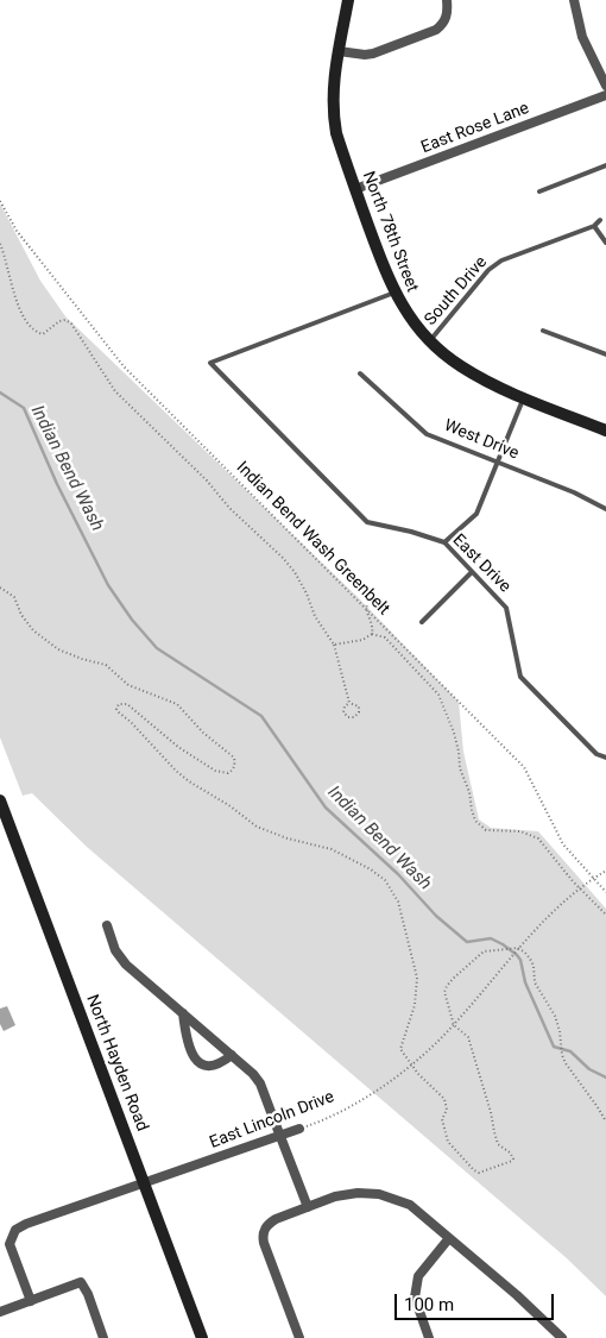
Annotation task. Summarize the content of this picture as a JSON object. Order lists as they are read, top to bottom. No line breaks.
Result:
{"streets":{"main road":["North 78th Street","North Hayden Road"],"street":["East Rose Lane","East Lincoln Drive"],"lane":["South Drive","West Drive","East Drive"],"path":["Indian Bend Wash Greenbelt"]},"crossings":[["East Rose Lane","North 78th Street"],["North 78th Street","South Drive"],["North 78th Street","East Drive"],["Indian Bend Wash Greenbelt","East Lincoln Drive"],["North Hayden Road","East Lincoln Drive"]],"water":["Indian Bend Wash"],"scale_bar":"100 m"}
